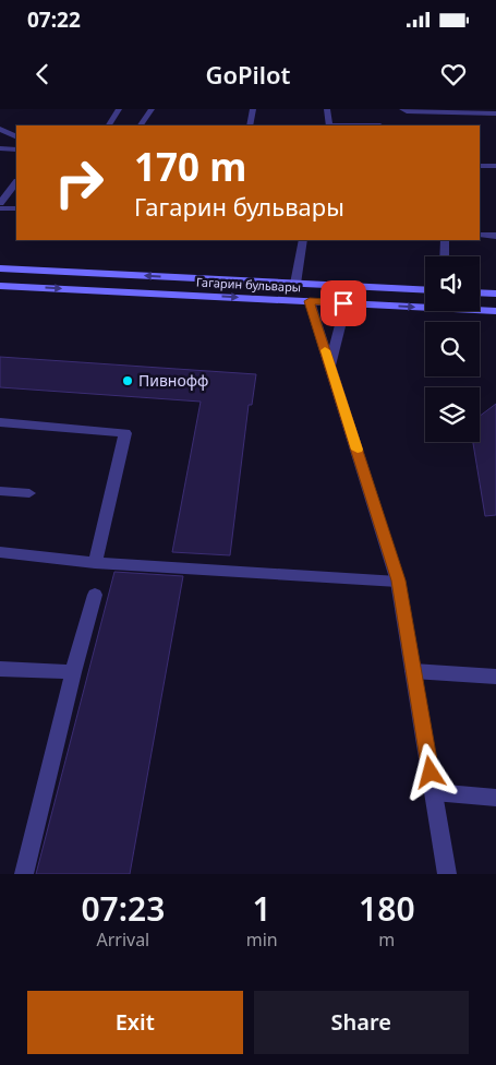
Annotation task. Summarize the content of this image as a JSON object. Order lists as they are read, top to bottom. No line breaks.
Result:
{"streets":{"main road":["Гагарин бульвары"]},"places":["Пивнофф"],"page":{"status":"07:22","header":"GoPilot","turn":["170 m","Гагарин бульвары"],"eta":["07:23","Arrival","1","min","180","m"],"buttons":["Exit","Share"]}}
